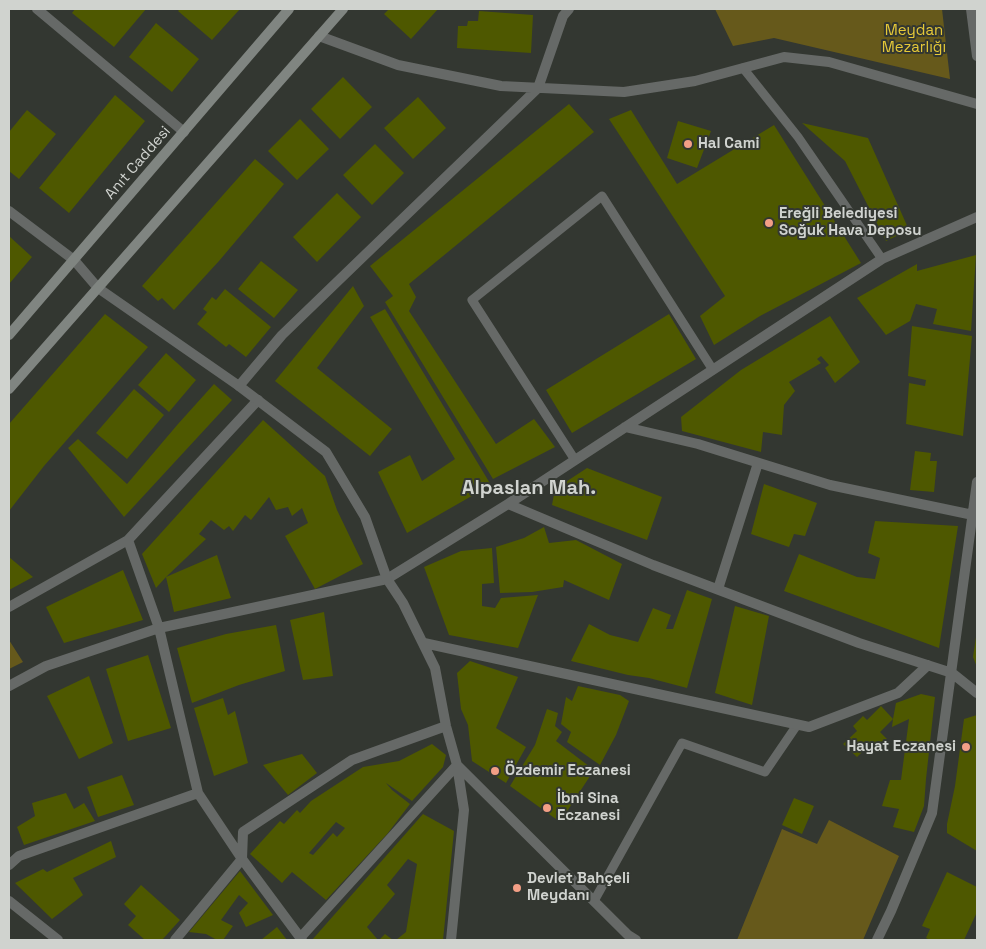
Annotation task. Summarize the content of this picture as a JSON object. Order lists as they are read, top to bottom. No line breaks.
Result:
{"streets":{"main road":["Anıt Caddesi"]},"districts":["Alpaslan Mah."],"parks":["Meydan Mezarlığı"],"places":["Hal Cami","Ereğli Belediyesi Soğuk Hava Deposu","Hayat Eczanesi","Özdemir Eczanesi","İbni Sina Eczanesi","Devlet Bahçeli Meydanı"]}
